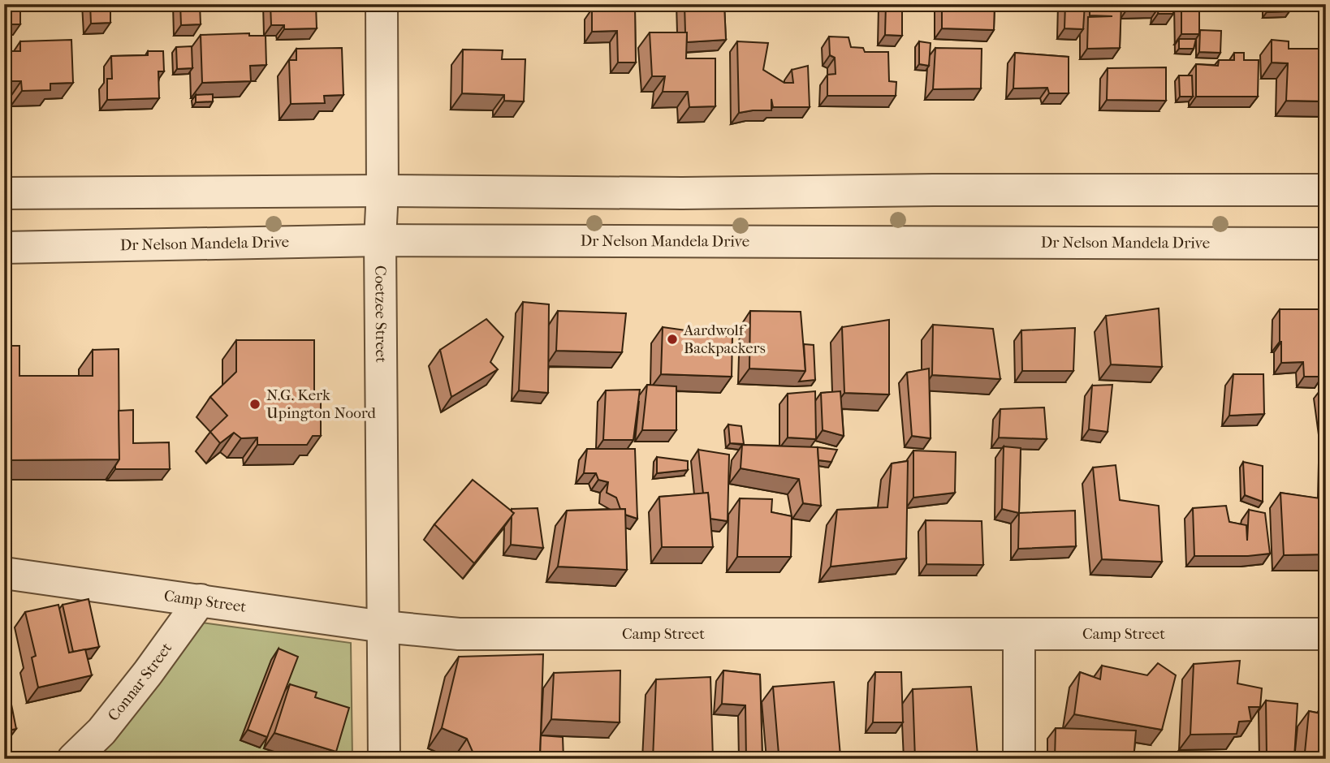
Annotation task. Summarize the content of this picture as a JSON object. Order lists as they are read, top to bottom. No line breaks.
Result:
{"streets":{"street":["Dr Nelson Mandela Drive","Coetzee Street","Camp Street","Connar Street"]},"crossings":[["Dr Nelson Mandela Drive","Coetzee Street"],["Coetzee Street","Camp Street"],["Camp Street","Connar Street"]],"places":["Aardwolf Backpackers","N.G. Kerk Upington Noord"]}
